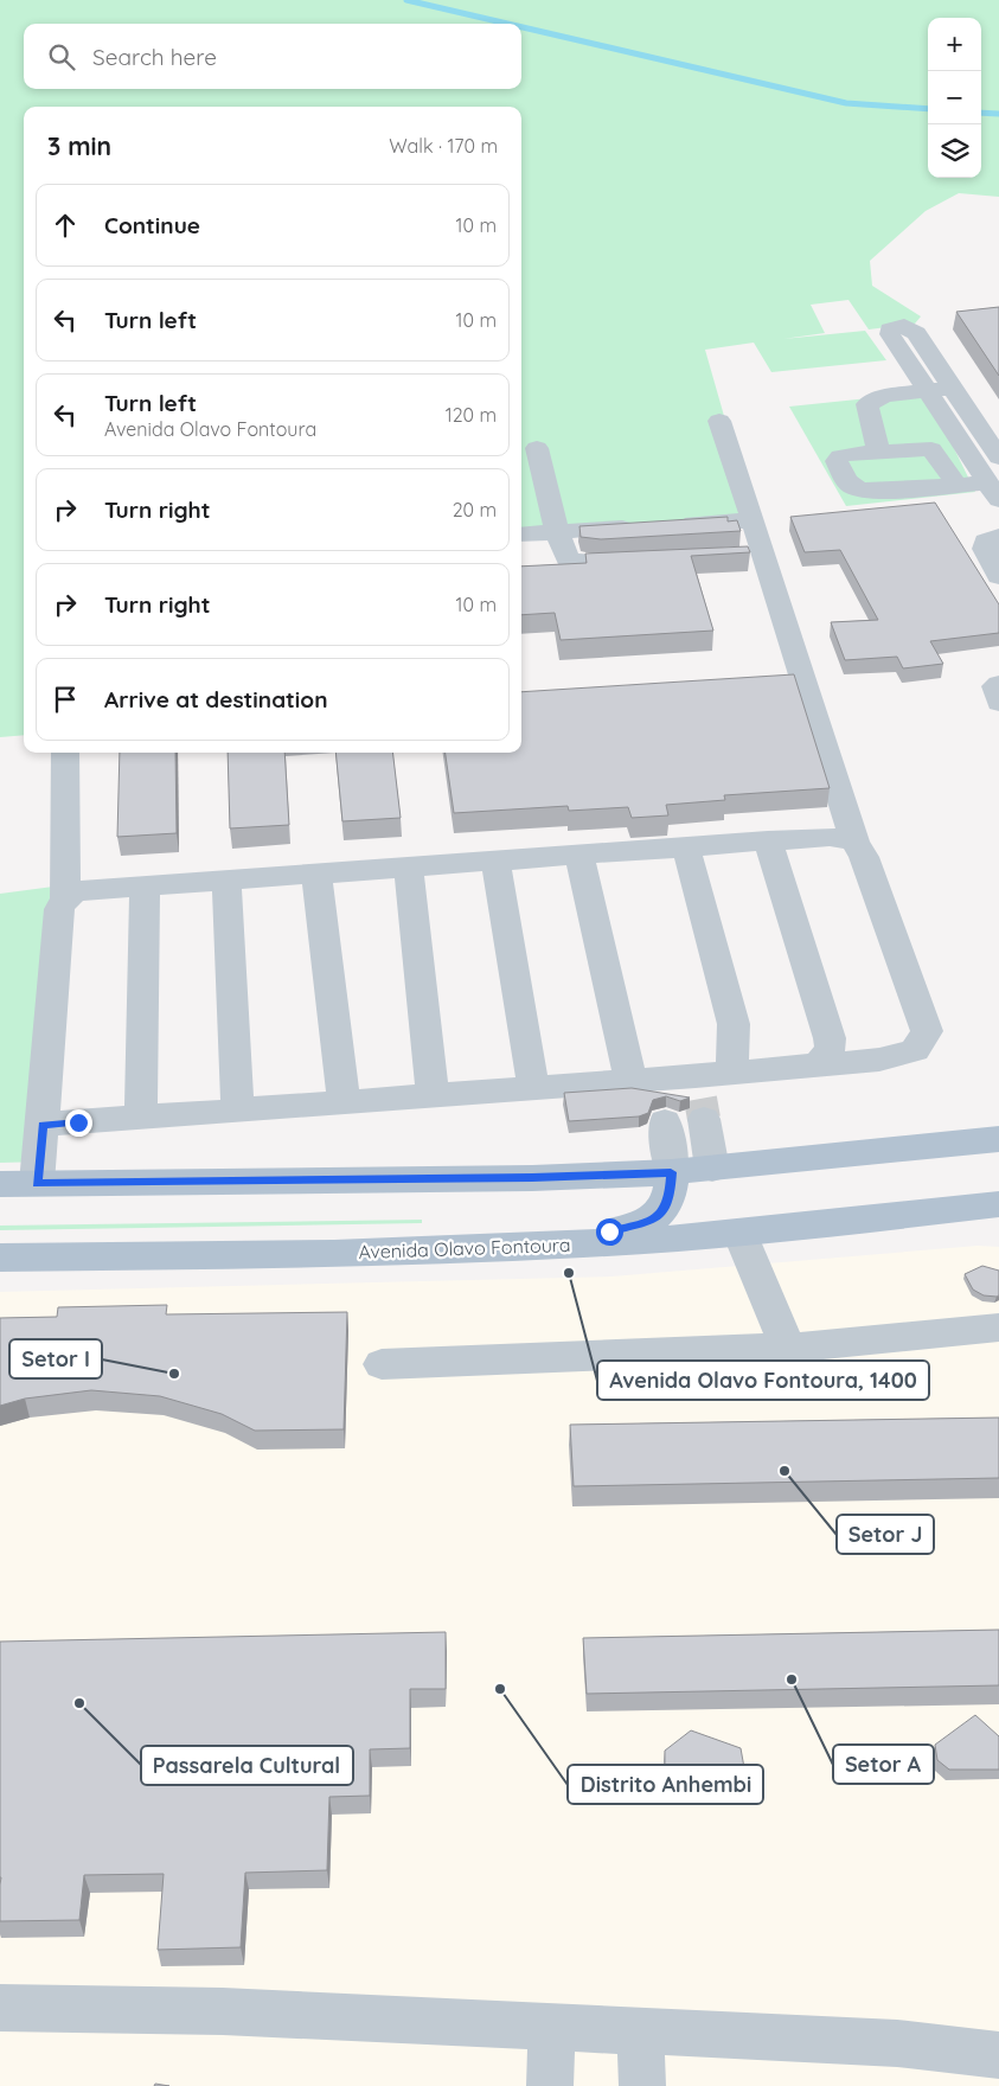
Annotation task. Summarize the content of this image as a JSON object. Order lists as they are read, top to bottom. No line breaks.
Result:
{"streets":{"main road":["Avenida Olavo Fontoura"]},"places":["Avenida Olavo Fontoura, 1400","Setor I","Setor J","Setor A","Distrito Anhembi","Passarela Cultural"],"page":{"map_buttons":["+","−"],"search":"Search here","heading":["3 min","Walk · 170 m"],"list":[["Continue","10 m"],["Turn left","10 m"],["Turn left","Avenida Olavo Fontoura","120 m"],["Turn right","20 m"],["Turn right","10 m"],"Arrive at destination"]}}
